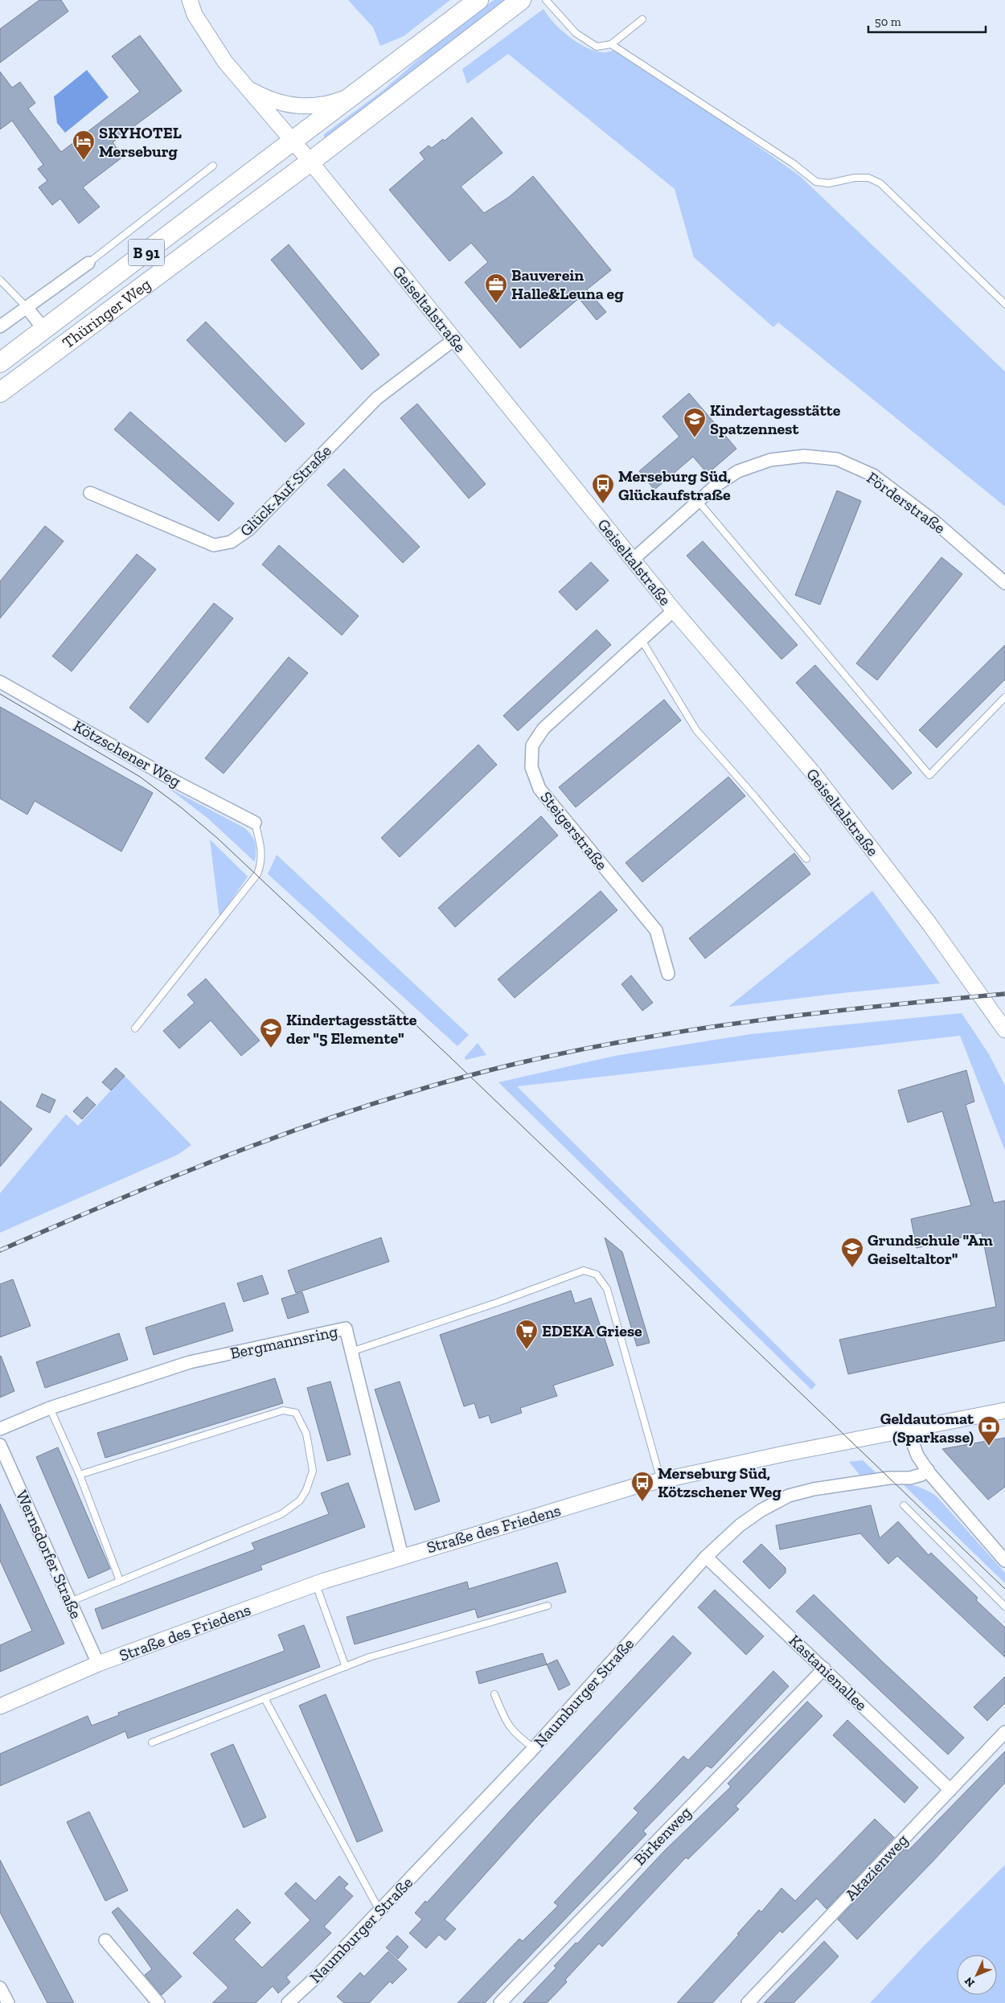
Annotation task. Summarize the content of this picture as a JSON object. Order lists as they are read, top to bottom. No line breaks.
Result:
{"streets":{"main road":["B 91","Thüringer Weg"],"street":["Geiseltalstraße","Glück-Auf-Straße","Förderstraße","Kötzschener Weg","Steigerstraße","Bergmannsring","Straße des Friedens","Wernsdorfer Straße","Kastanienallee","Naumburger Straße","Birkenweg","Akazienweg"]},"crossings":[["B 91","Geiseltalstraße"],["B 91","Thüringer Weg"],["Geiseltalstraße","Thüringer Weg"],["Geiseltalstraße","Glück-Auf-Straße"],["Geiseltalstraße","Förderstraße"],["Geiseltalstraße","Steigerstraße"],["Bergmannsring","Straße des Friedens"],["Straße des Friedens","Wernsdorfer Straße"],["Kastanienallee","Naumburger Straße"],["Kastanienallee","Birkenweg"],["Kastanienallee","Akazienweg"]],"places":{"hotel":["SKYHOTEL Merseburg"],"office":["Bauverein Halle&Leuna eg"],"school or university":["Kindertagesstätte Spatzennest","Kindertagesstätte der \"5 Elemente\"","Grundschule \"Am Geiseltaltor\""],"bus stop":["Merseburg Süd, Glückaufstraße","Merseburg Süd, Kötzschener Weg"],"supermarket":["EDEKA Griese"],"bank":["Geldautomat (Sparkasse)"]},"scale_bar":"50 m","north":"bottom left"}
